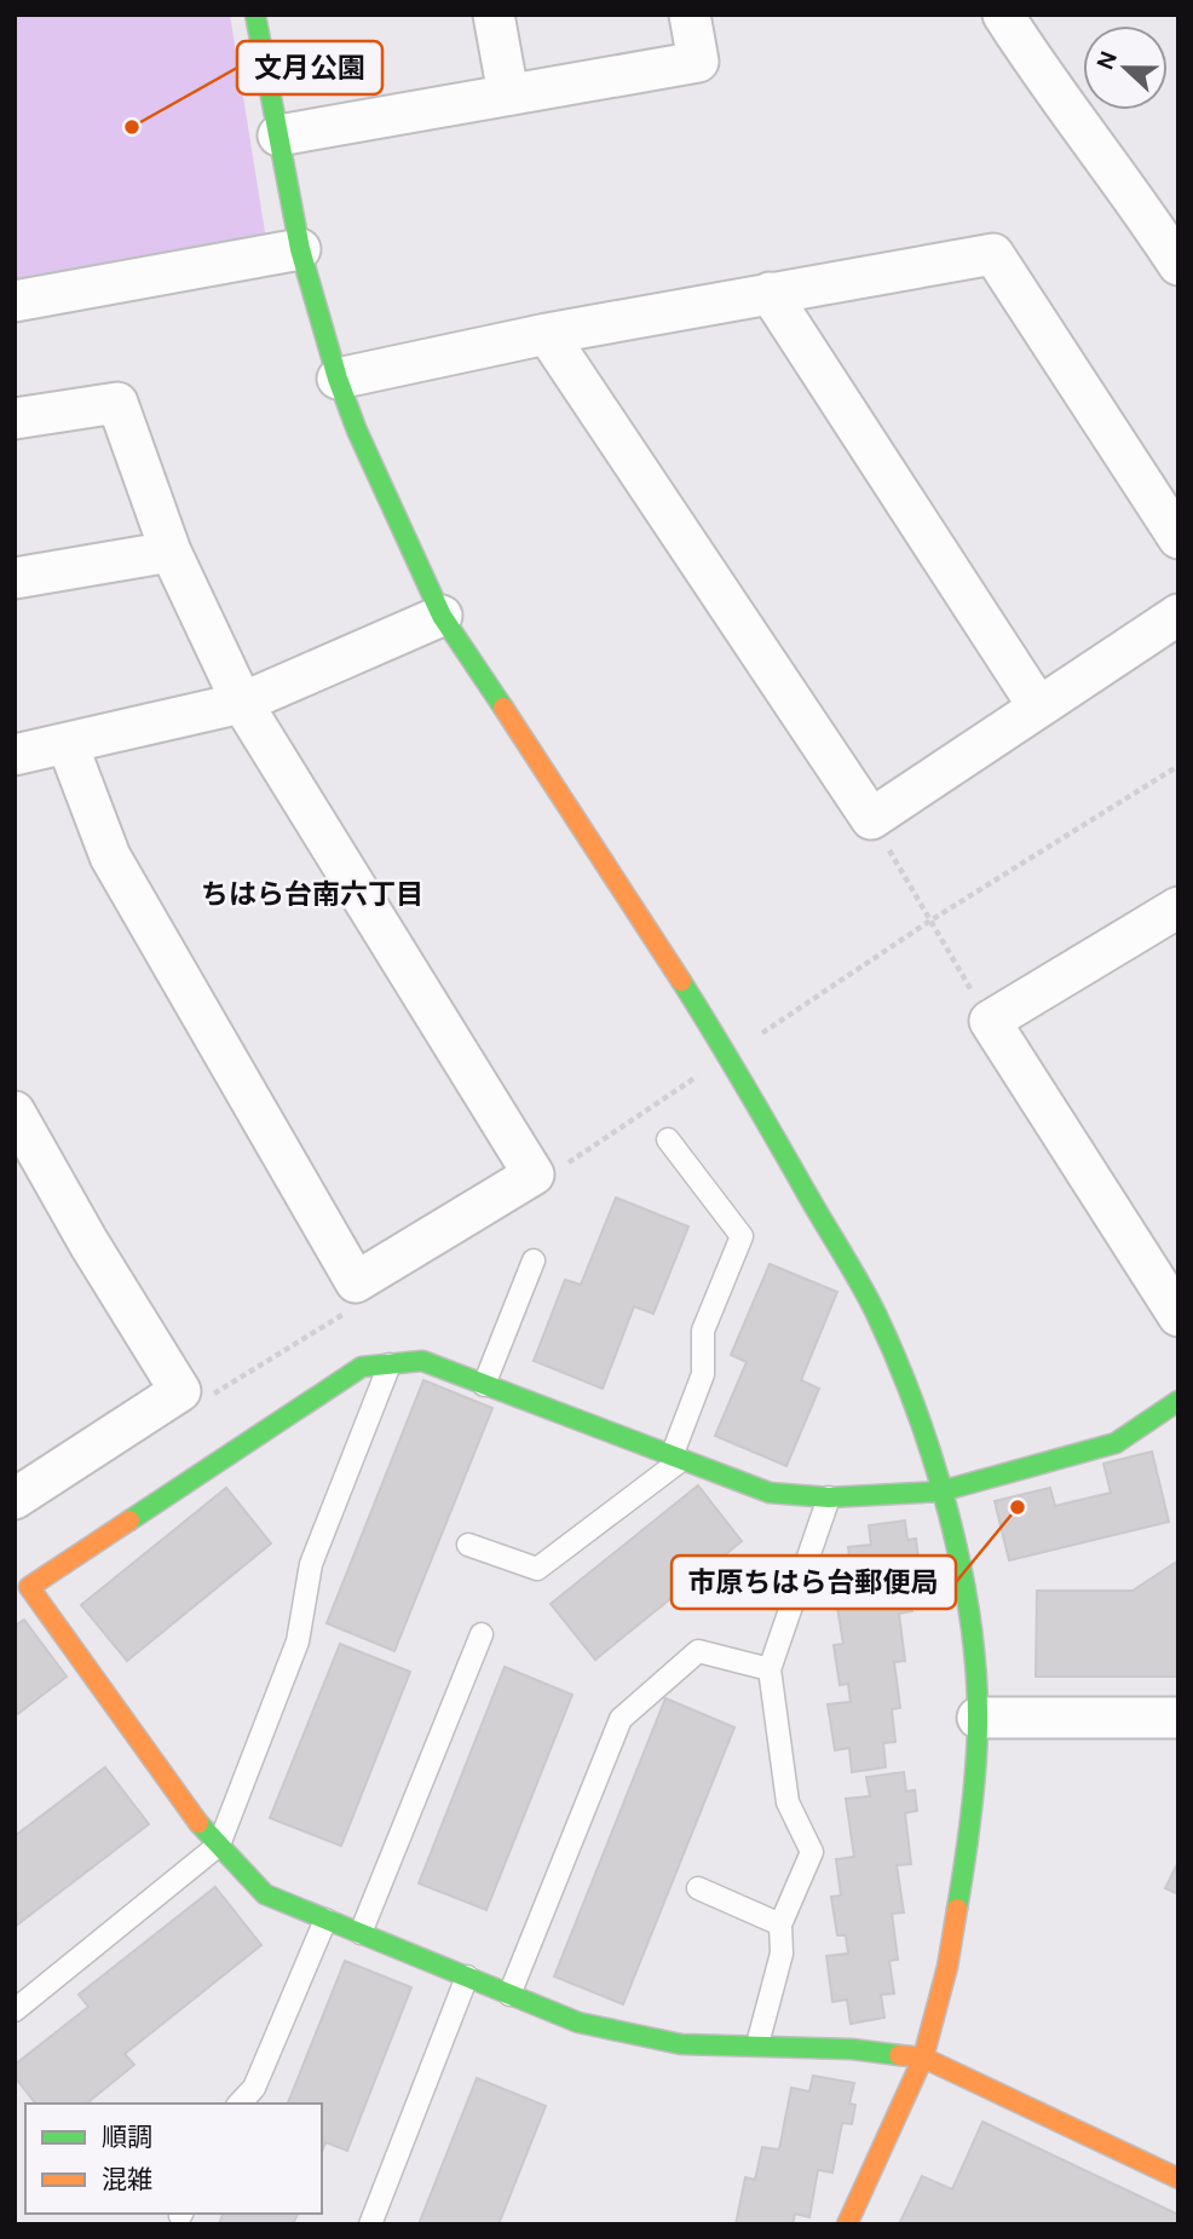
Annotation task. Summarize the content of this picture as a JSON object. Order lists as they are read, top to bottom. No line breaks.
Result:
{"districts":["ちはら台南六丁目"],"places":["文月公園","市原ちはら台郵便局"],"legend":["順調","混雑"],"north":"left"}
